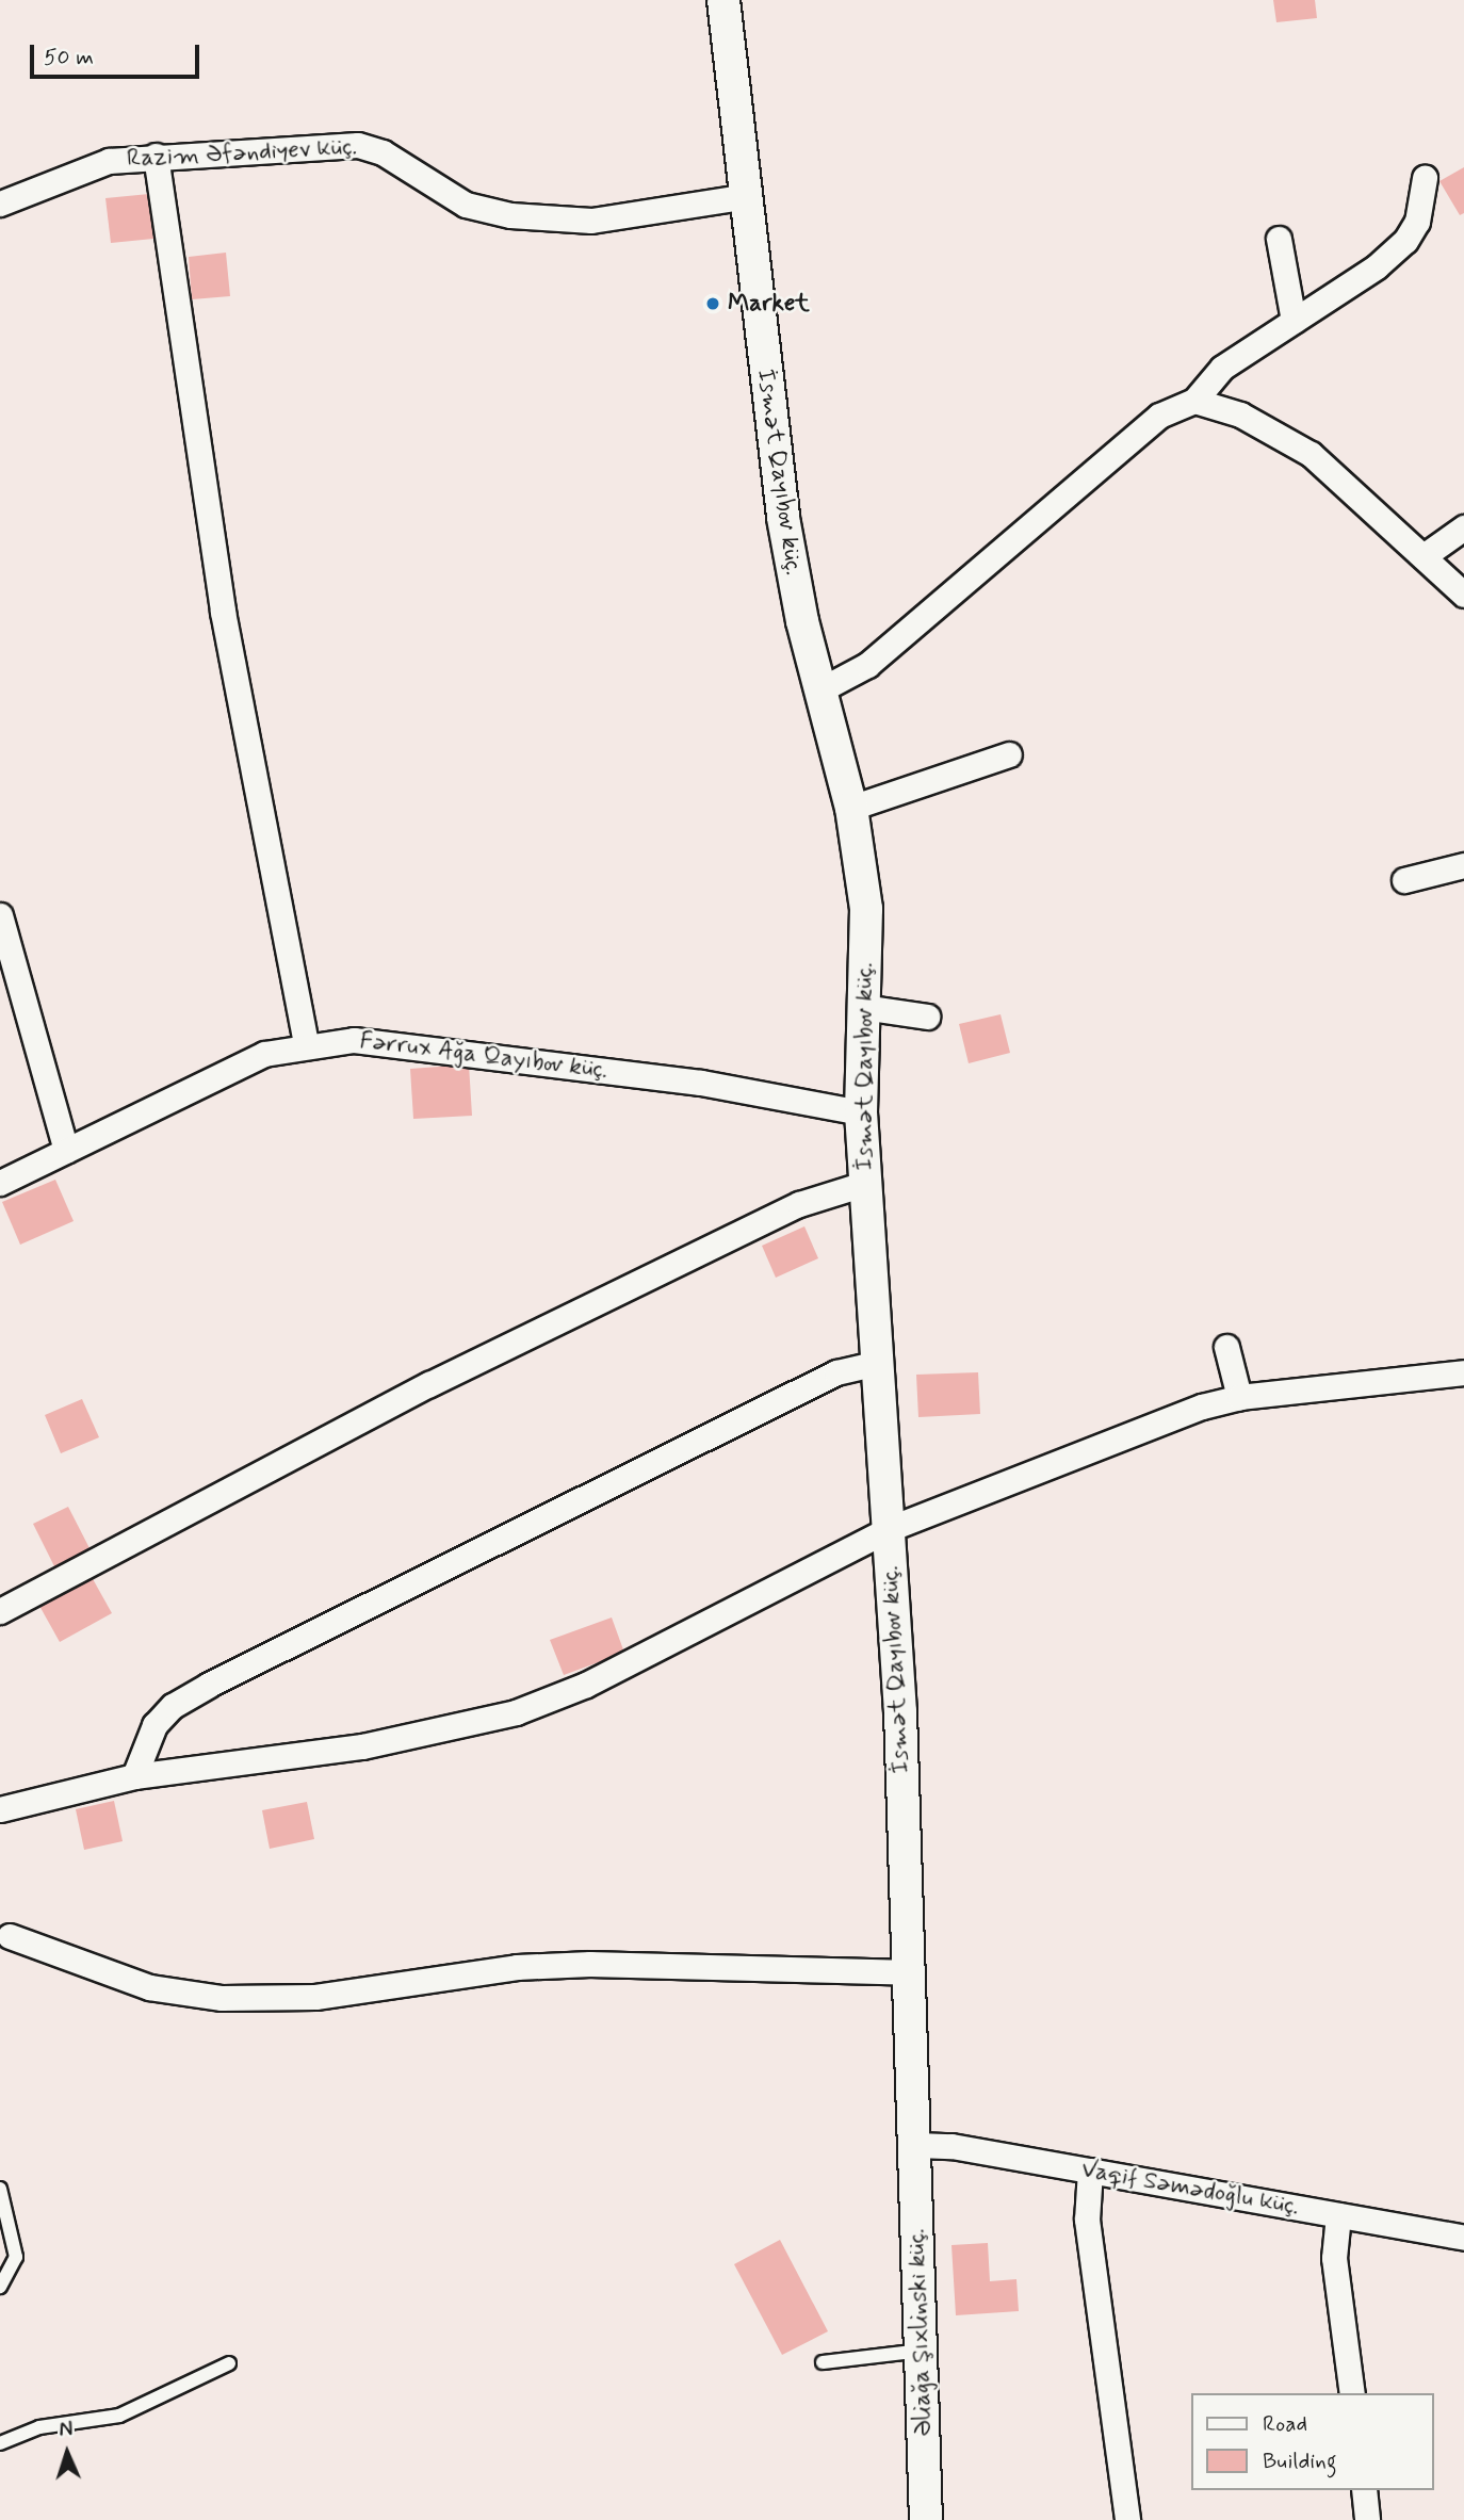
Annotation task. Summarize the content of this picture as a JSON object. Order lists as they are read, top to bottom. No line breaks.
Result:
{"streets":{"street":["Razim Əfəndiyev küç.","İsmət Qayıbov küç.","Fərrux Ağa Qayıbov küç.","Vaqif Səmədoğlu küç.","Əliağa Şıxlinski küç."]},"crossings":[["Razim Əfəndiyev küç.","İsmət Qayıbov küç."],["İsmət Qayıbov küç.","Fərrux Ağa Qayıbov küç."],["İsmət Qayıbov küç.","Vaqif Səmədoğlu küç."],["İsmət Qayıbov küç.","Əliağa Şıxlinski küç."],["Vaqif Səmədoğlu küç.","Əliağa Şıxlinski küç."]],"places":["Market"],"legend":["Road","Building"],"scale_bar":"50 m","north":"top"}
